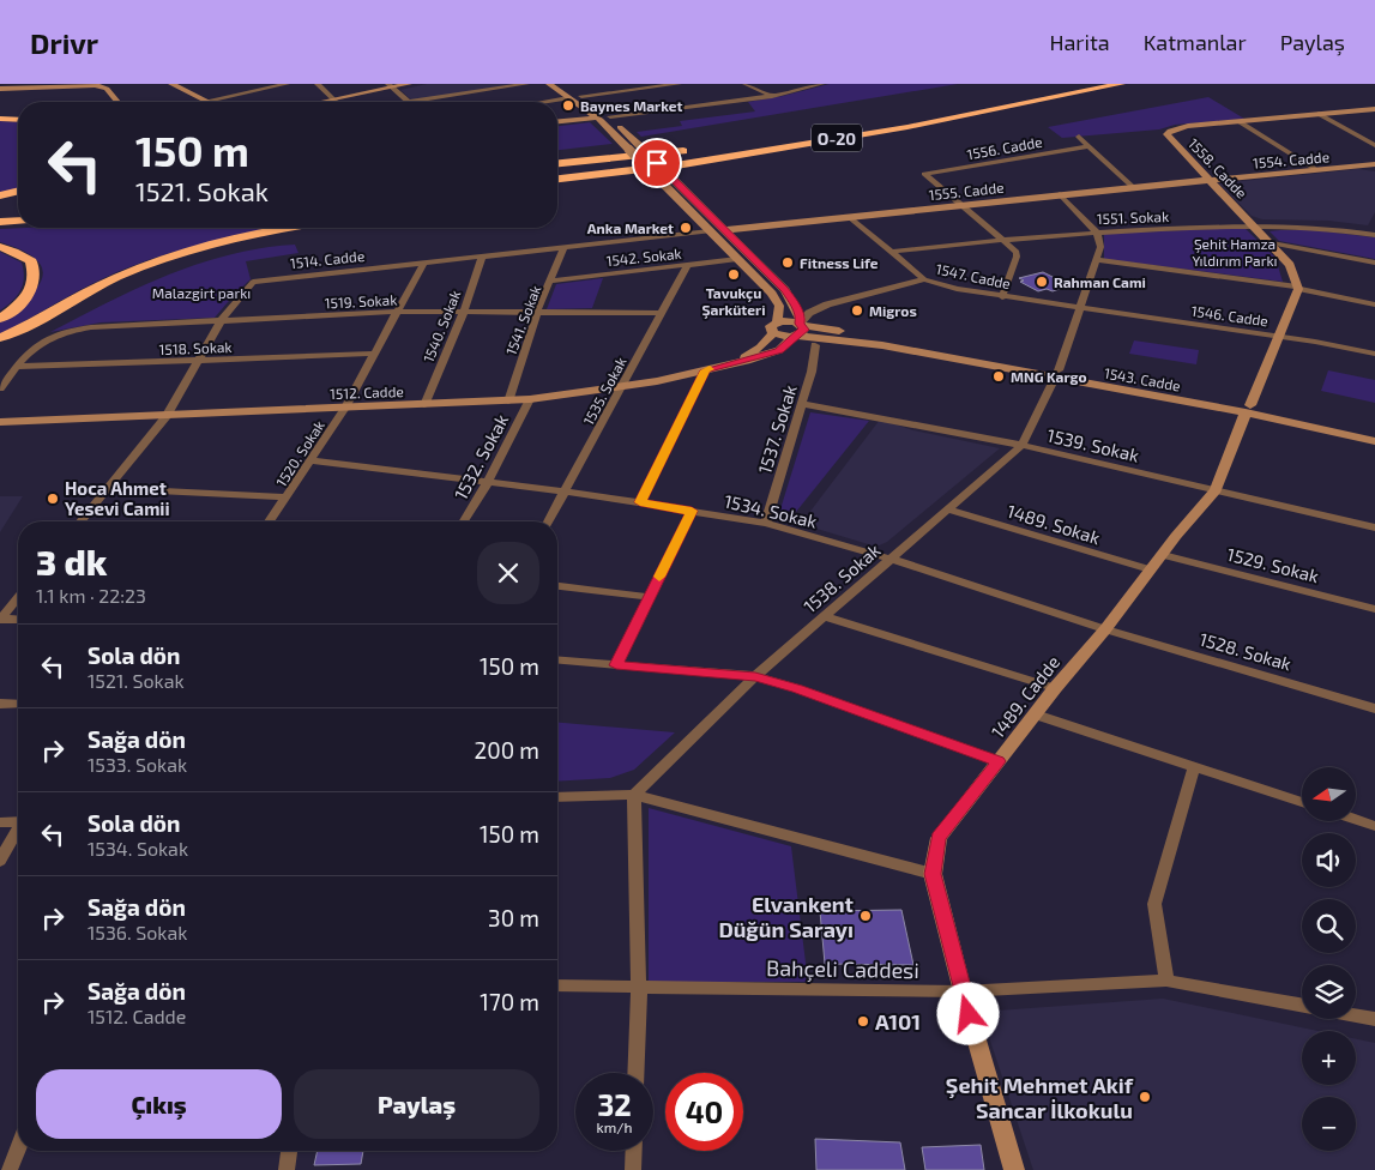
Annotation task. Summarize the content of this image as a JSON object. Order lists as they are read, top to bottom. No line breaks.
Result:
{"streets":{"highway":["O-20"],"street":["1556. Cadde","1554. Cadde","1558. Cadde","1555. Cadde","1551. Sokak","1542. Sokak","1514. Cadde","1547. Cadde","1519. Sokak","1546. Cadde","1541. Sokak","1540. Sokak","1518. Sokak","1543. Cadde","1535. Sokak","1512. Cadde","1537. Sokak","1539. Sokak","1520. Sokak","1532. Sokak","1534. Sokak","1489. Sokak","1529. Sokak","1538. Sokak","1528. Sokak","1489. Cadde","Bahçeli Caddesi"]},"crossings":[["1556. Cadde","1555. Cadde"],["1554. Cadde","1558. Cadde"],["1554. Cadde","1555. Cadde"],["1558. Cadde","1555. Cadde"],["1558. Cadde","1551. Sokak"],["1555. Cadde","1547. Cadde"],["1551. Sokak","1547. Cadde"],["1542. Sokak","1541. Sokak"],["1542. Sokak","1535. Sokak"],["1514. Cadde","1519. Sokak"],["1514. Cadde","1541. Sokak"],["1514. Cadde","1540. Sokak"],["1514. Cadde","1518. Sokak"],["1514. Cadde","1512. Cadde"],["1514. Cadde","1520. Sokak"],["1547. Cadde","1546. Cadde"],["1547. Cadde","1538. Sokak"],["1519. Sokak","1541. Sokak"],["1519. Sokak","1540. Sokak"],["1519. Sokak","1518. Sokak"],["1519. Sokak","1535. Sokak"],["1519. Sokak","1520. Sokak"],["1546. Cadde","1538. Sokak"],["1541. Sokak","1512. Cadde"],["1540. Sokak","1512. Cadde"],["1518. Sokak","1520. Sokak"],["1543. Cadde","1512. Cadde"],["1543. Cadde","1538. Sokak"],["1543. Cadde","1489. Cadde"],["1535. Sokak","1512. Cadde"],["1535. Sokak","1534. Sokak"],["1512. Cadde","1520. Sokak"],["1512. Cadde","1532. Sokak"],["1537. Sokak","1539. Sokak"],["1537. Sokak","1534. Sokak"],["1539. Sokak","1538. Sokak"],["1539. Sokak","1489. Cadde"],["1520. Sokak","1534. Sokak"],["1532. Sokak","1534. Sokak"],["1534. Sokak","1538. Sokak"],["1534. Sokak","1528. Sokak"],["1534. Sokak","1489. Cadde"],["1489. Sokak","1538. Sokak"],["1489. Sokak","1489. Cadde"],["1529. Sokak","1489. Cadde"],["1528. Sokak","1489. Cadde"],["1489. Cadde","Bahçeli Caddesi"]],"parks":["Şehit Hamza Yıldırım Parkı","Malazgirt parkı"],"places":["Baynes Market","Anka Market","Fitness Life","Tavukçu Şarküteri","Rahman Cami","Migros","MNG Kargo","Hoca Ahmet Yesevi Camii","Elvankent Düğün Sarayı","A101","Şehit Mehmet Akif Sancar İlkokulu"],"north":"left","page":{"header":"Drivr","nav":["Harita","Katmanlar","Paylaş"],"turn":["150 m","1521. Sokak"],"heading":["3 dk","1.1 km · 22:23"],"list":[{"name":"Sola dön","note":"1521. Sokak","value":"150 m"},{"name":"Sağa dön","note":"1533. Sokak","value":"200 m"},{"name":"Sola dön","note":"1534. Sokak","value":"150 m"},{"name":"Sağa dön","note":"1536. Sokak","value":"30 m"},{"name":"Sağa dön","note":"1512. Cadde","value":"170 m"}],"map_buttons":["+","−"],"buttons":["Çıkış","Paylaş"],"speed":"32 km/h","limit":"40"}}
